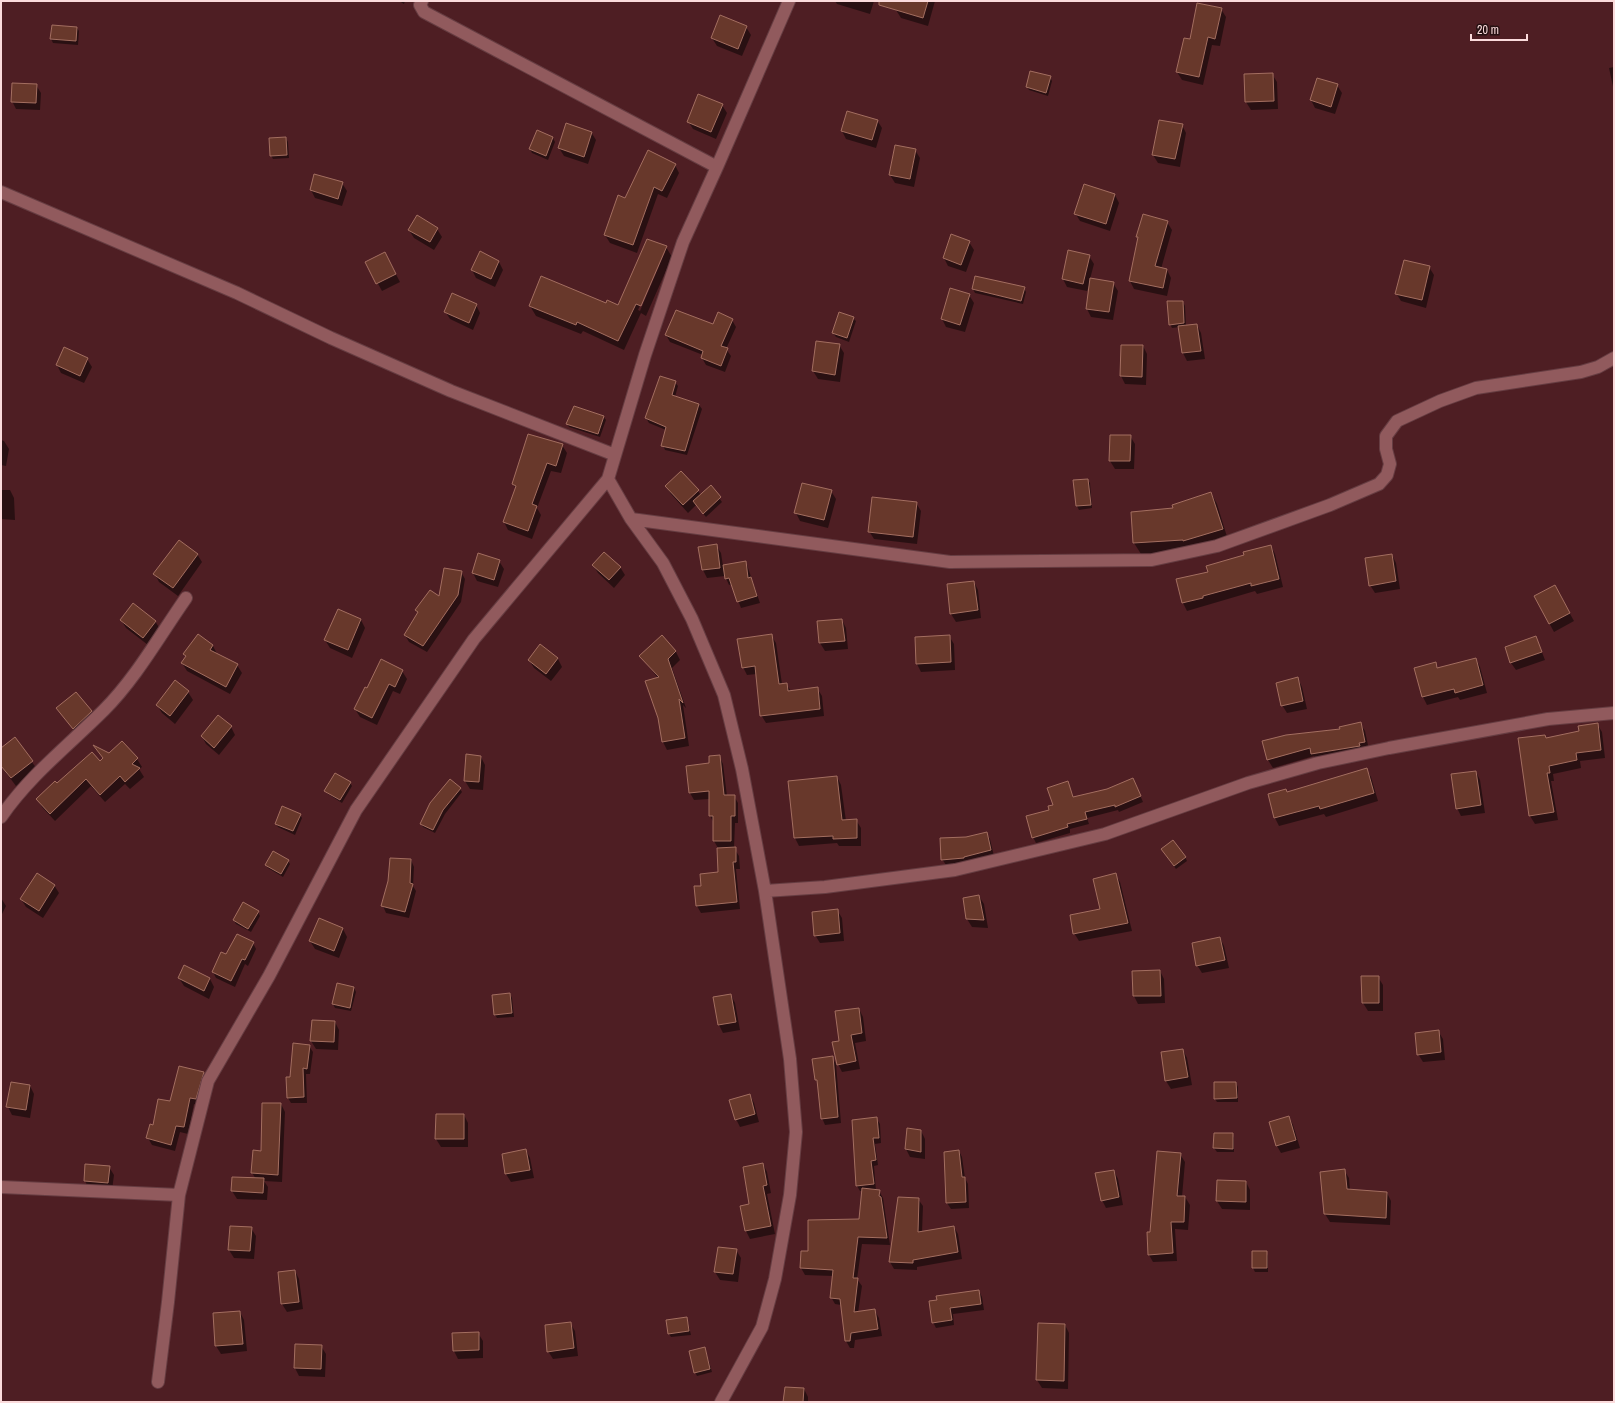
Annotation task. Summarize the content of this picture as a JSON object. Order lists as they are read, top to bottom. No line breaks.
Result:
{"scale_bar":"20 m"}
